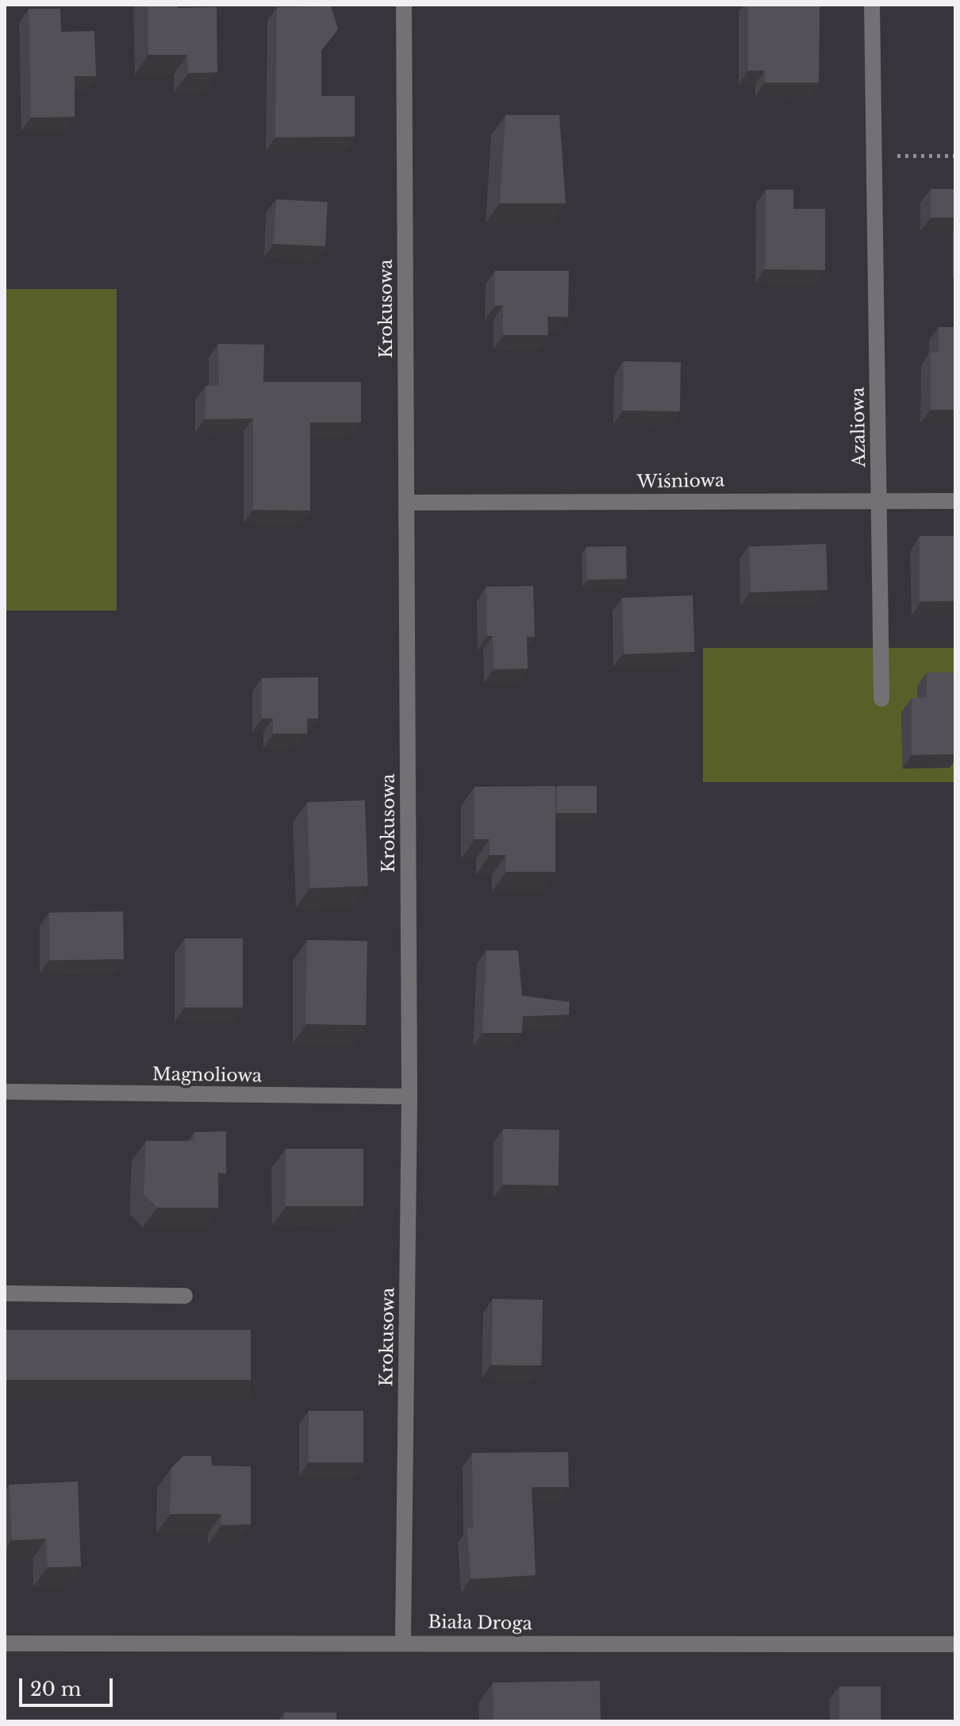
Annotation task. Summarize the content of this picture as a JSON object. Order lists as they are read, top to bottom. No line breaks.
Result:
{"streets":{"street":["Krokusowa","Azaliowa","Wiśniowa","Magnoliowa","Biała Droga"]},"crossings":[["Krokusowa","Wiśniowa"],["Krokusowa","Magnoliowa"],["Krokusowa","Biała Droga"],["Azaliowa","Wiśniowa"]],"scale_bar":"20 m"}
